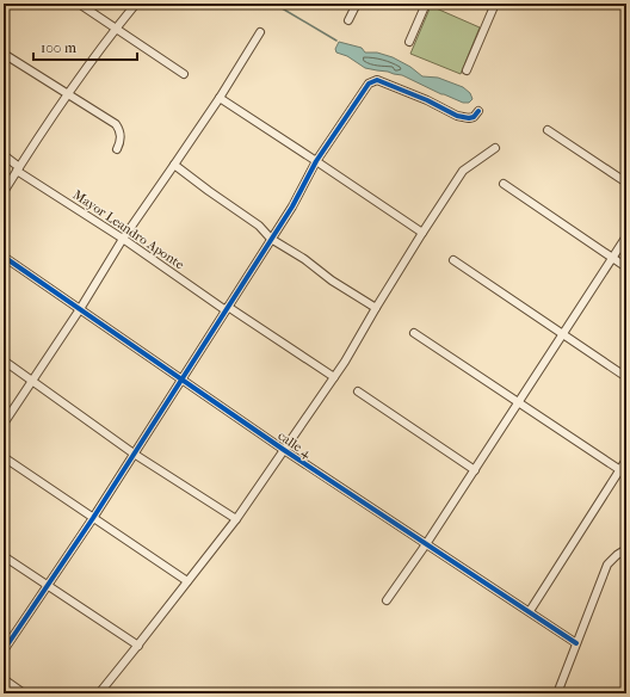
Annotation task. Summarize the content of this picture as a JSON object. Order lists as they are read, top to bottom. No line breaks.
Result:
{"streets":{"street":["Mayor Leandro Aponte","calle 4"]},"scale_bar":"100 m"}
